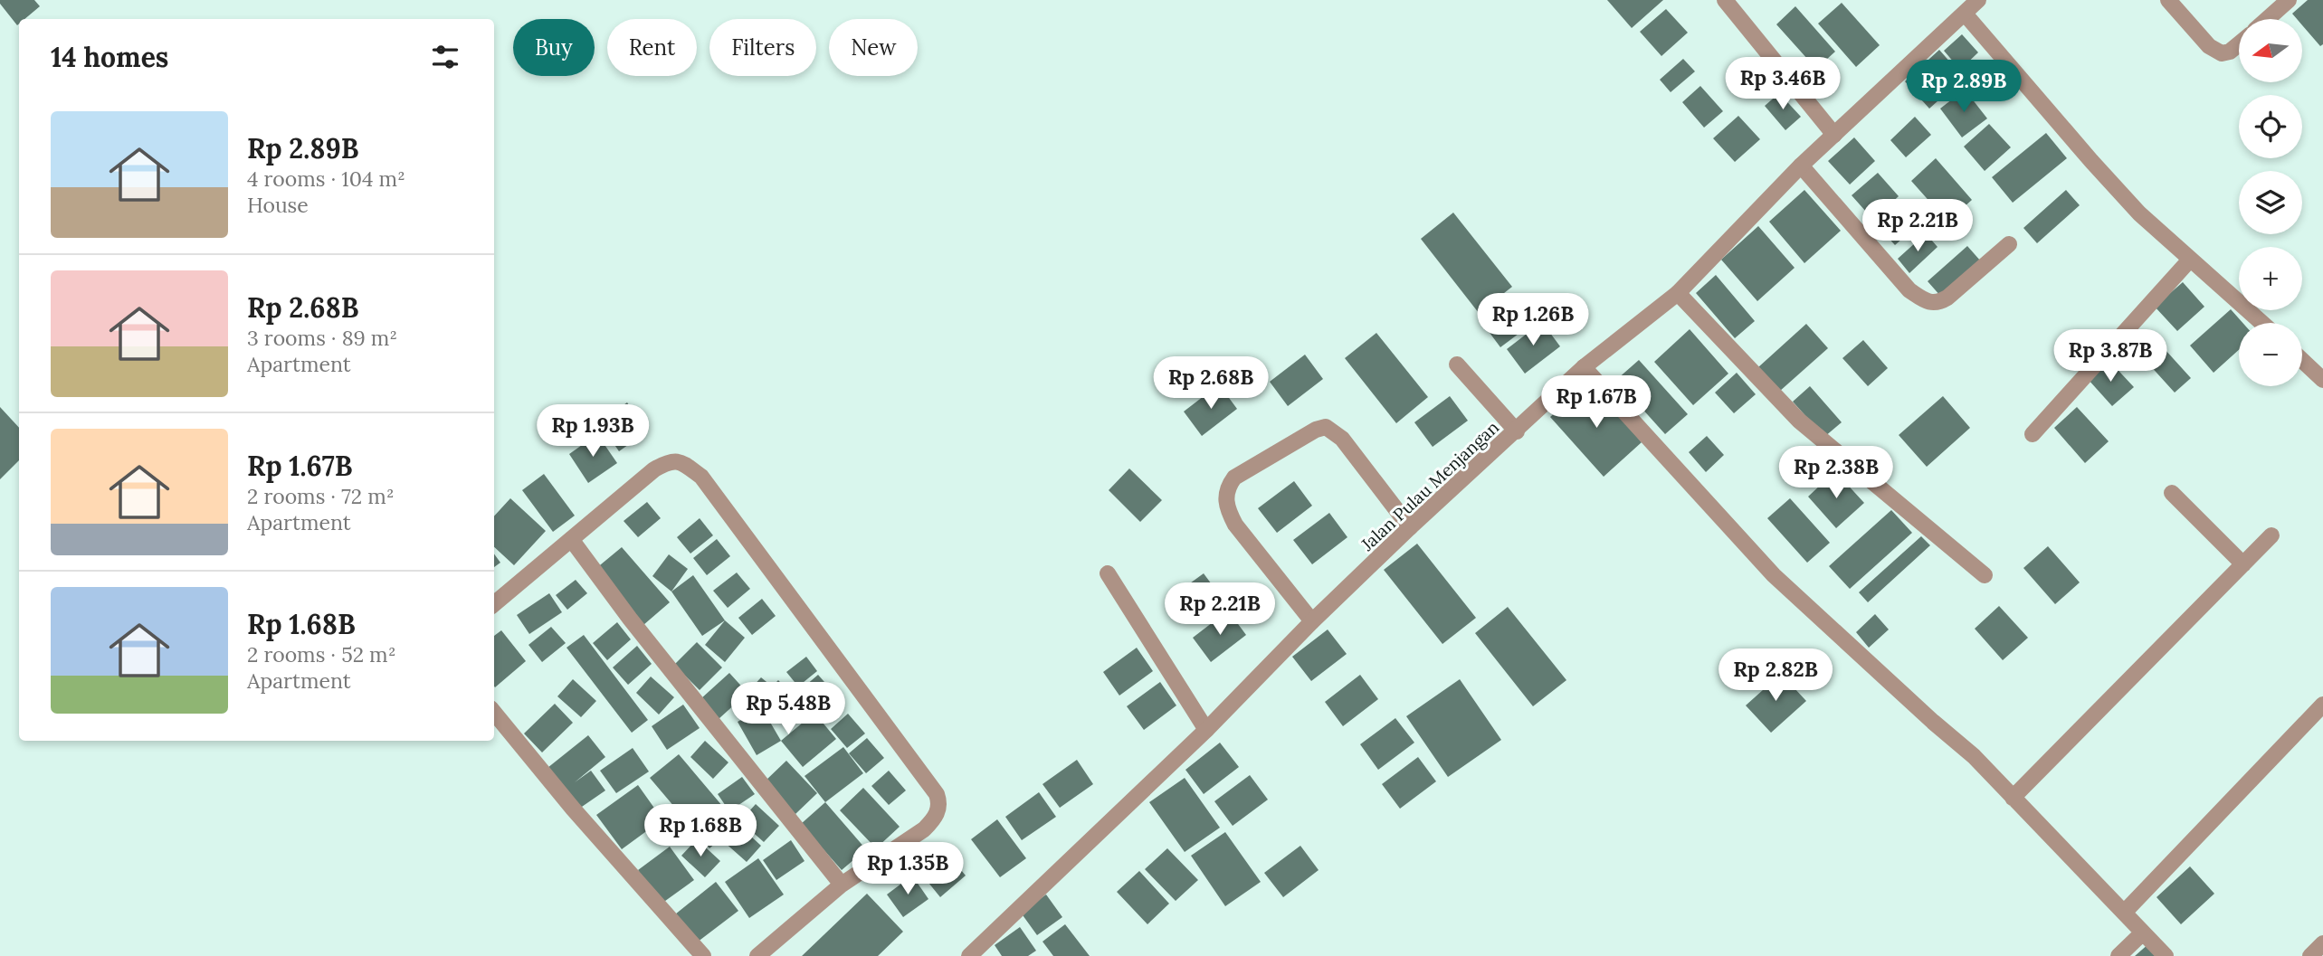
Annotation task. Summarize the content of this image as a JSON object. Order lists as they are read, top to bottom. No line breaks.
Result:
{"streets":{"street":["Jalan Pulau Menjangan"]},"north":"left","page":{"map_buttons":["+","−"],"chip":["Buy","Rent","Filters","New"],"heading":"14 homes","price":["Rp 3.46B","Rp 2.89B","Rp 2.21B","Rp 1.26B","Rp 3.87B","Rp 2.68B","Rp 1.67B","Rp 1.93B","Rp 2.38B","Rp 2.21B","Rp 2.82B","Rp 5.48B","Rp 1.68B","Rp 1.35B"],"list":[{"name":"Rp 2.89B","note":"4 rooms · 104 m² · House"},{"name":"Rp 2.68B","note":"3 rooms · 89 m² · Apartment"},{"name":"Rp 1.67B","note":"2 rooms · 72 m² · Apartment"},{"name":"Rp 1.68B","note":"2 rooms · 52 m² · Apartment"}]}}
